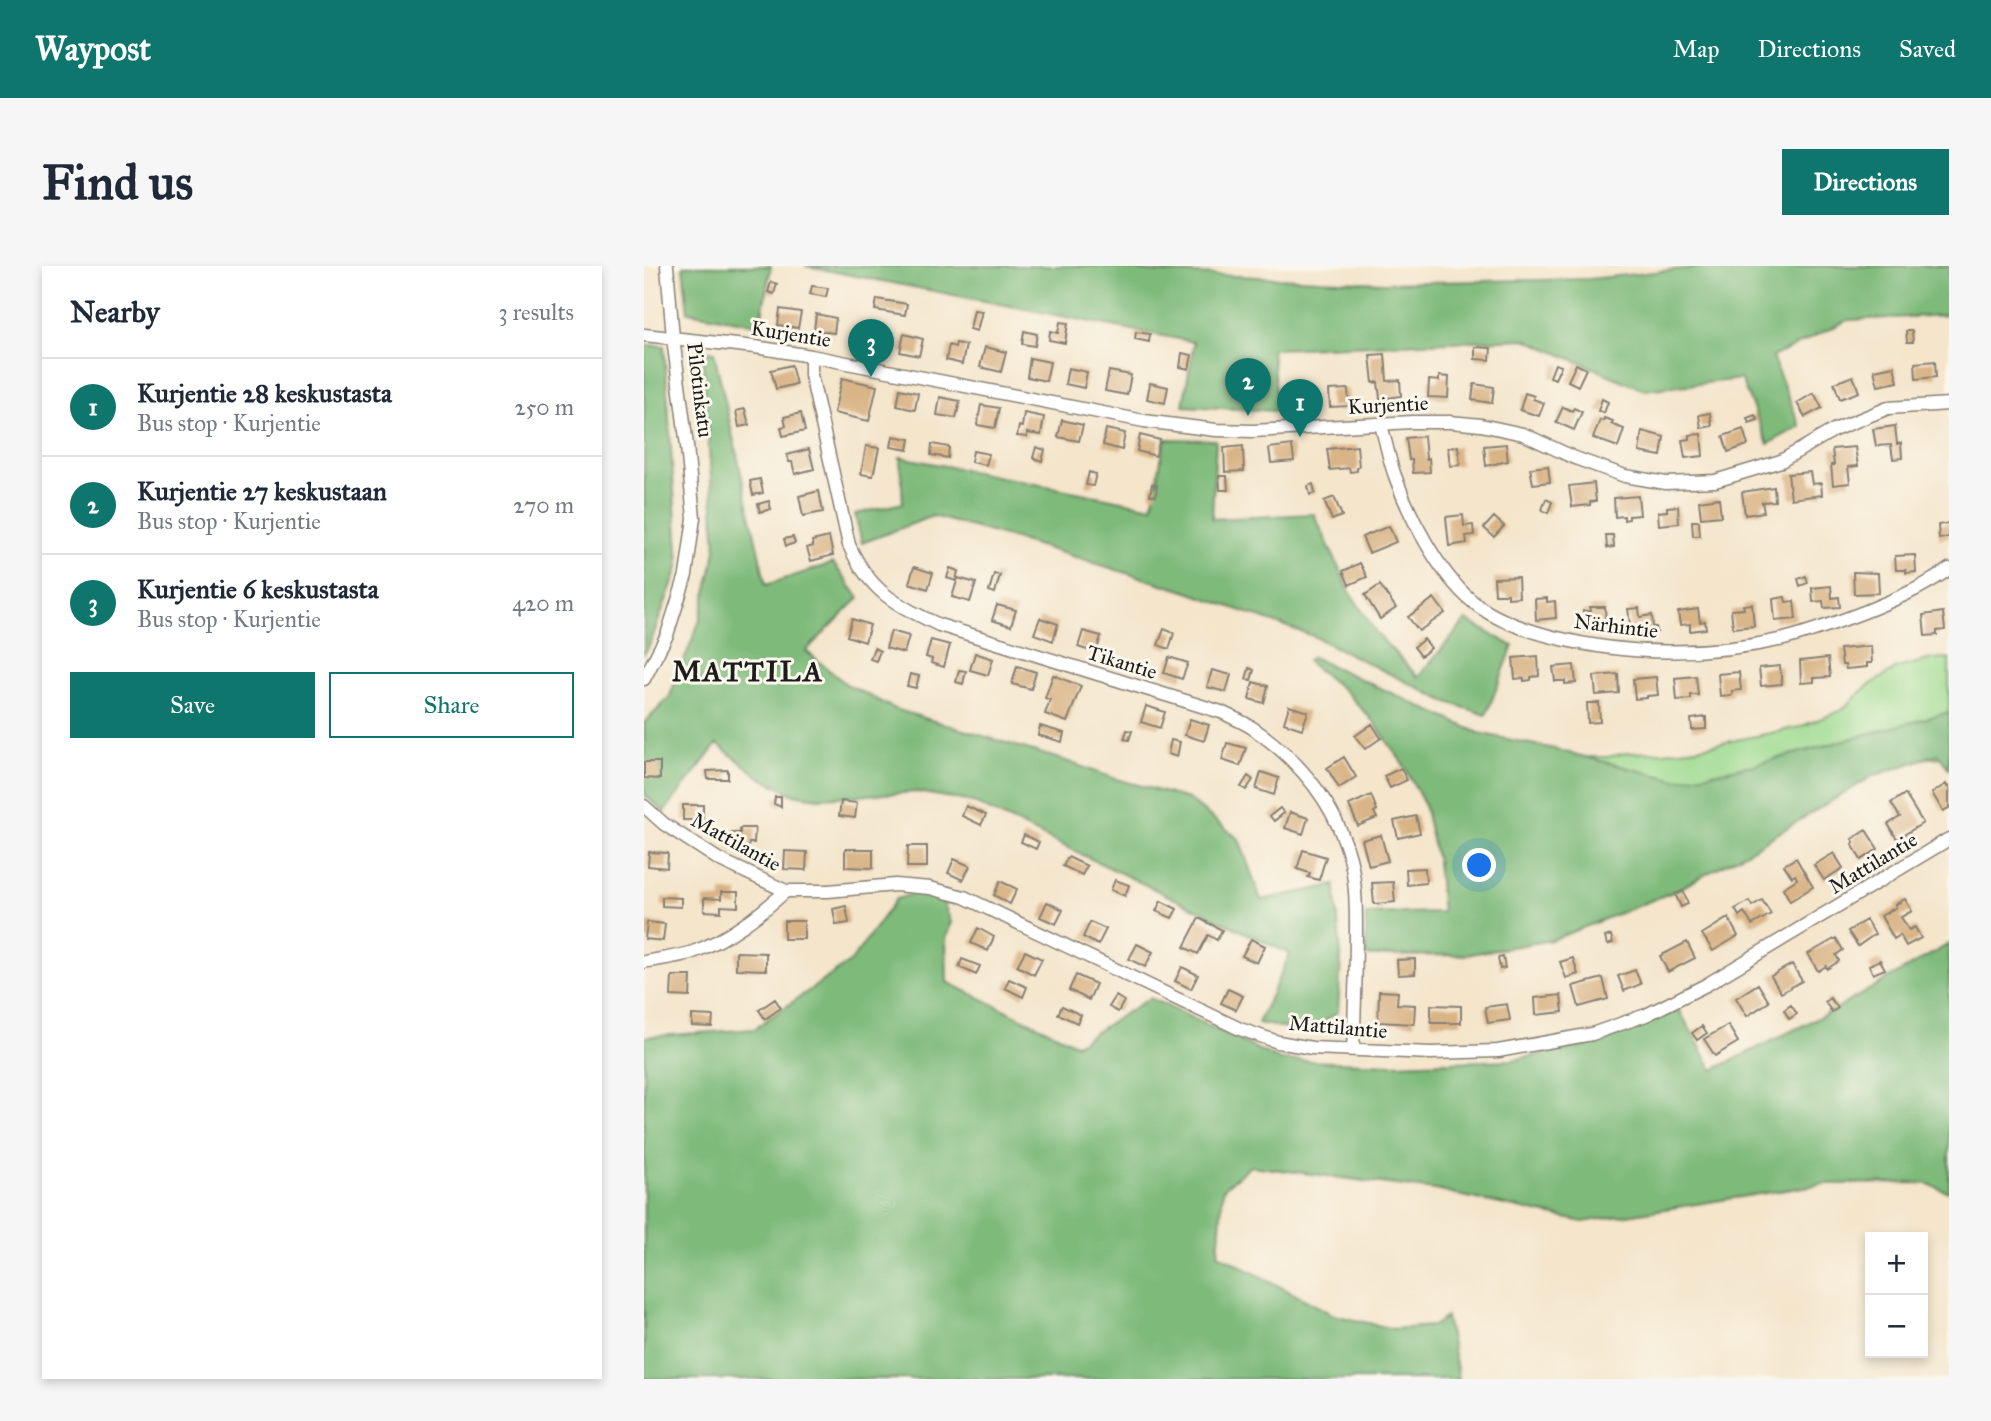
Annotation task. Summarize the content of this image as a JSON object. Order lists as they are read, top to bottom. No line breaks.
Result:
{"streets":{"street":["Kurjentie","Pilotinkatu","Närhintie","Tikantie","Mattilantie"]},"crossings":[["Kurjentie","Pilotinkatu"],["Kurjentie","Närhintie"],["Kurjentie","Tikantie"],["Tikantie","Mattilantie"]],"districts":["MATTILA"],"page":{"header":"Waypost","nav":["Map","Directions","Saved"],"buttons":["Directions",["Save","Share"]],"title":"Find us","heading":["Nearby","3 results"],"pins":["3","2","1"],"list":[{"mark":"1","name":"Kurjentie 28 keskustasta","note":"Bus stop · Kurjentie","value":"250 m"},{"mark":"2","name":"Kurjentie 27 keskustaan","note":"Bus stop · Kurjentie","value":"270 m"},{"mark":"3","name":"Kurjentie 6 keskustasta","note":"Bus stop · Kurjentie","value":"420 m"}],"map_buttons":["+","−"]}}
